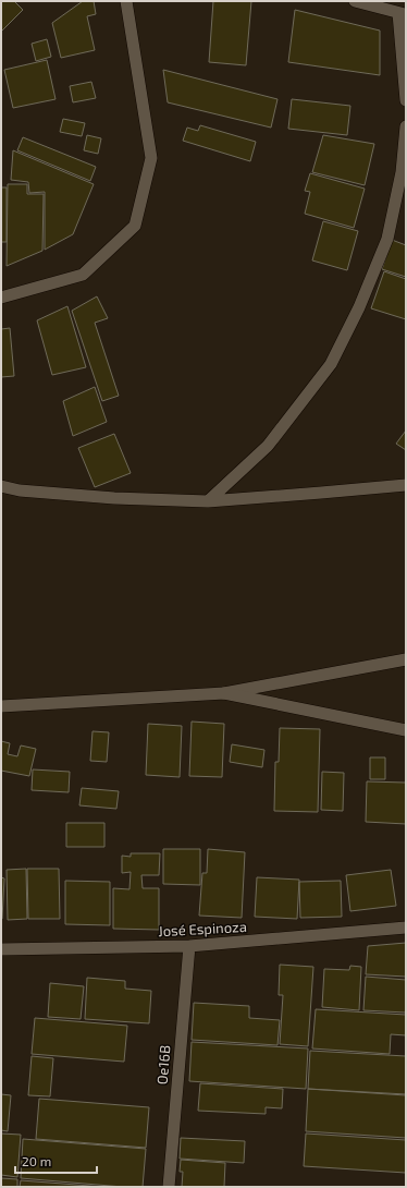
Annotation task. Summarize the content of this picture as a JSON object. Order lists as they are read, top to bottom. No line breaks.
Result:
{"streets":{"street":["José Espinoza","Oe16B"]},"crossings":[["José Espinoza","Oe16B"]],"scale_bar":"20 m"}
